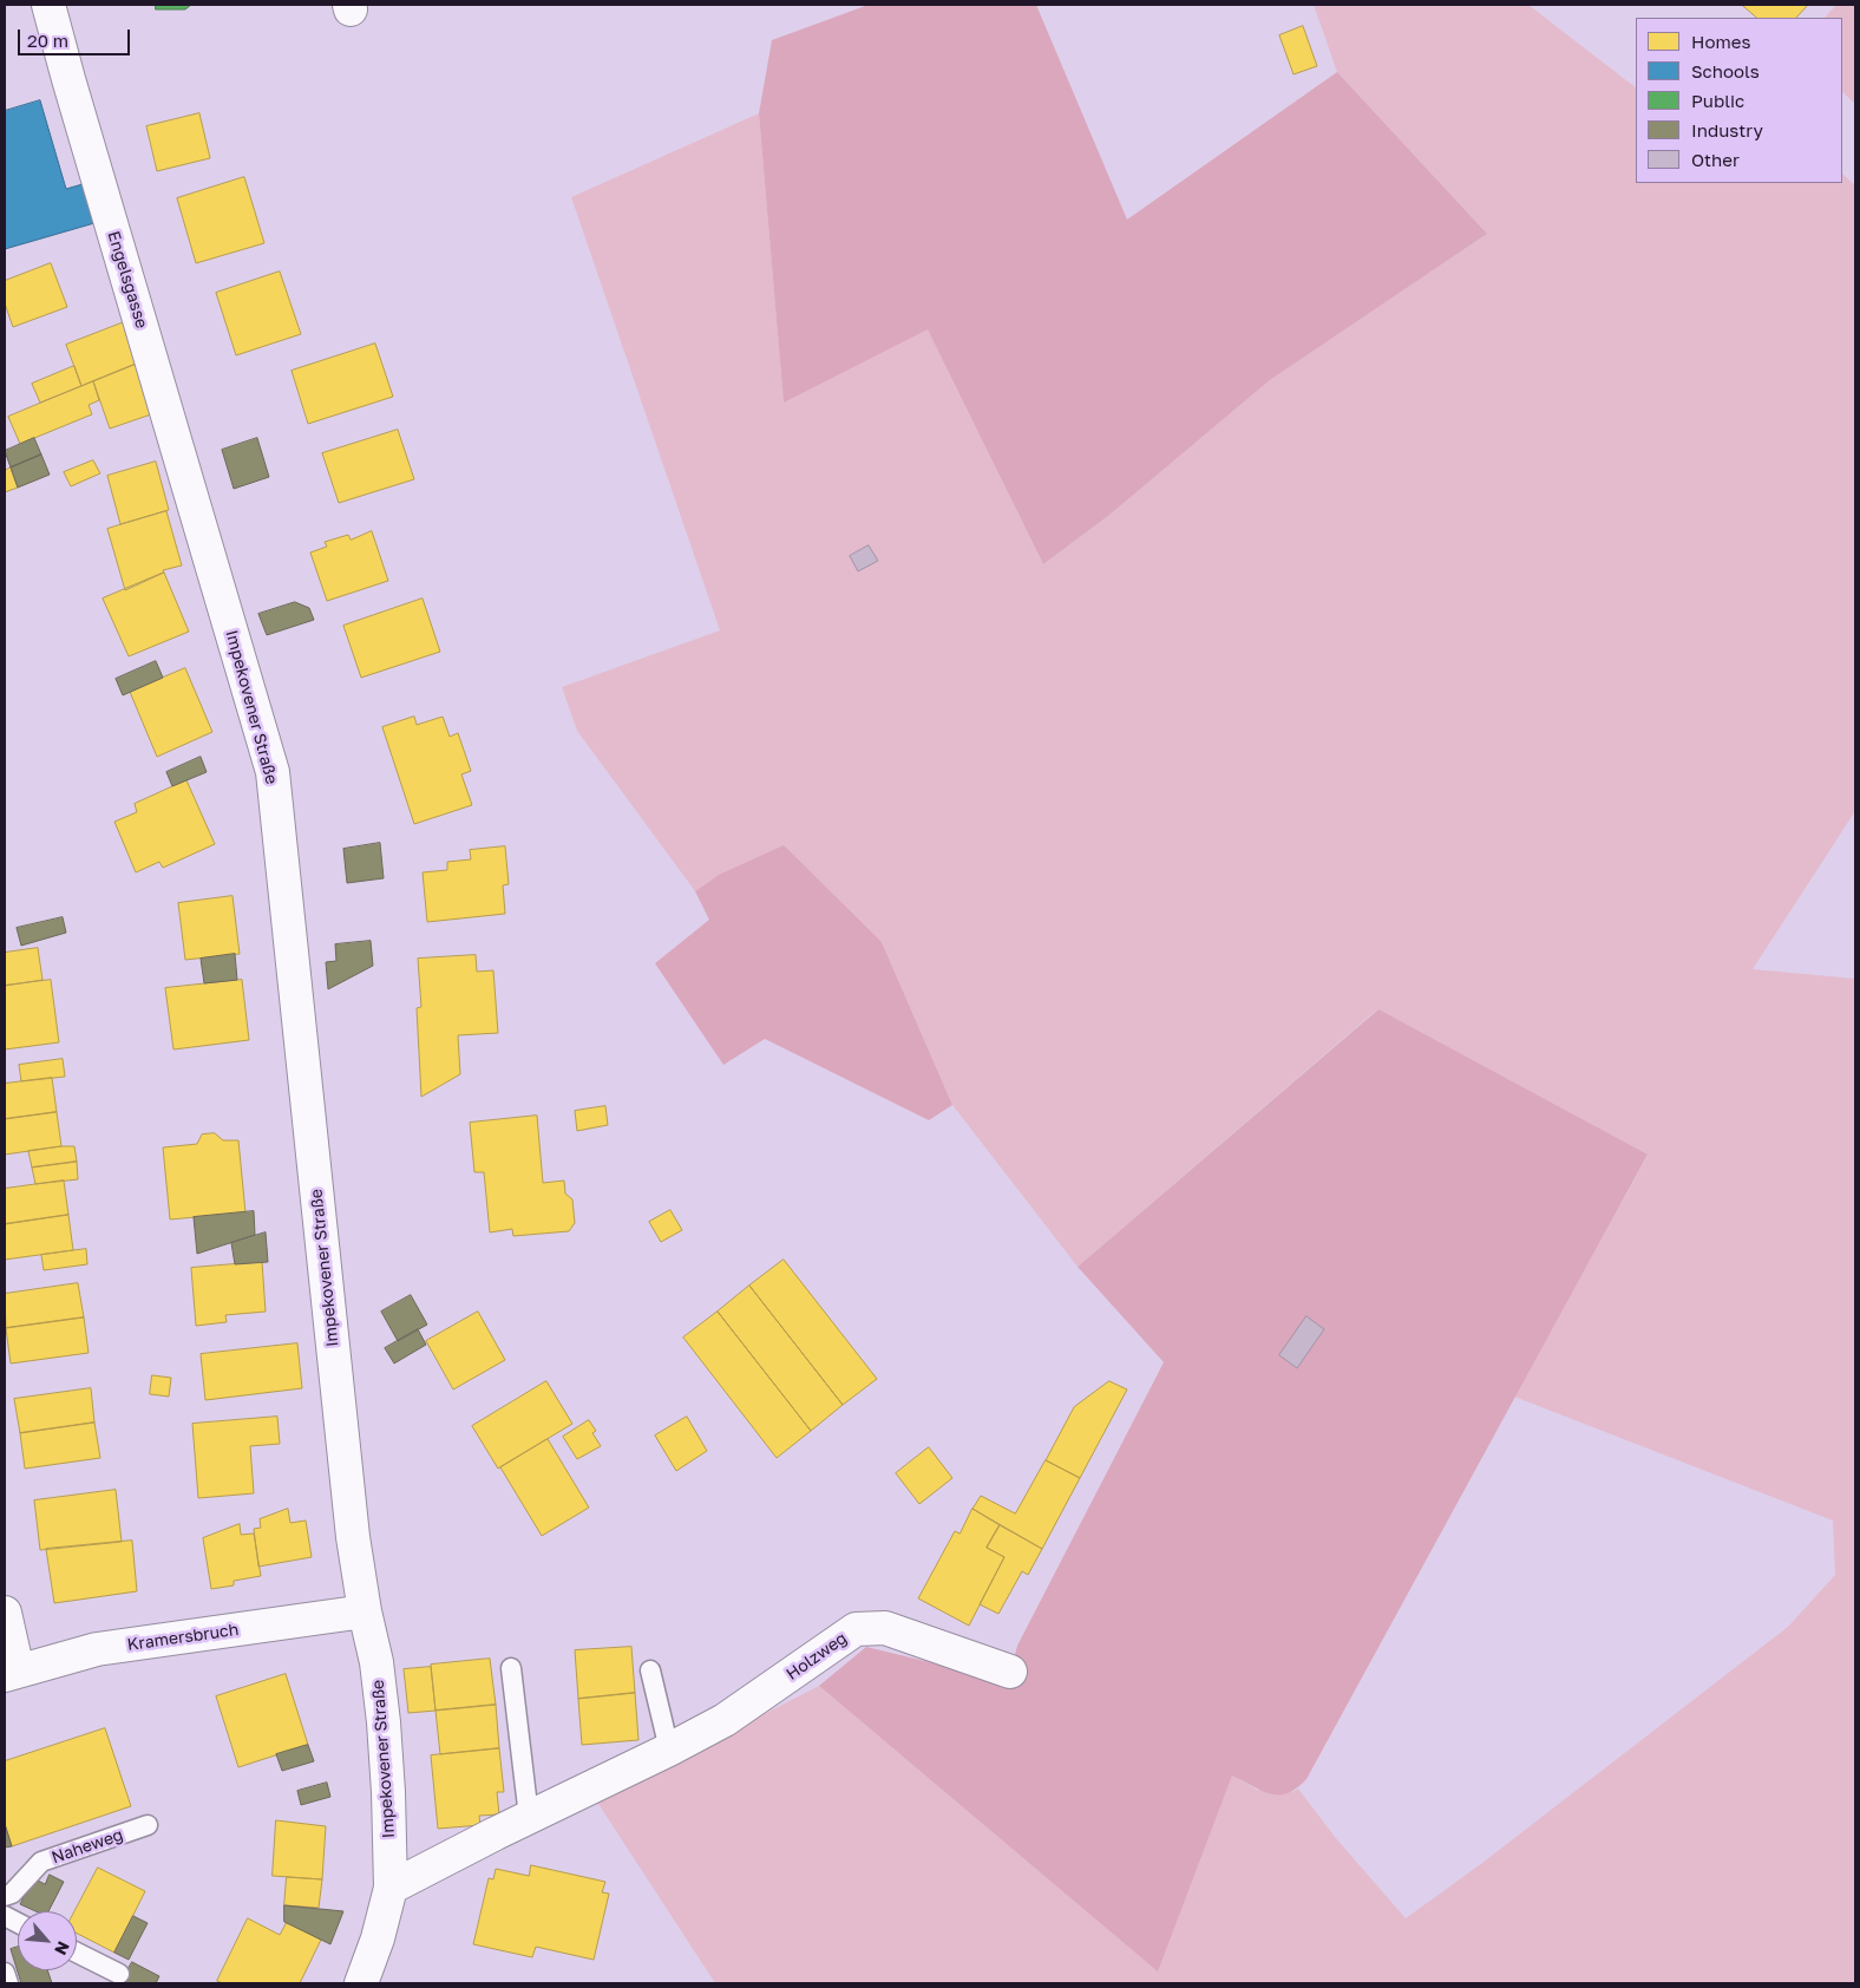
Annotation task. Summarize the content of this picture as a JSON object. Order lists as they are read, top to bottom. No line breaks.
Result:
{"streets":{"street":["Engelsgasse","Impekovener Straße","Kramersbruch","Holzweg"],"lane":["Naheweg"]},"crossings":[["Engelsgasse","Impekovener Straße"],["Impekovener Straße","Kramersbruch"],["Impekovener Straße","Holzweg"]],"legend":["Homes","Schools","Public","Industry","Other"],"scale_bar":"20 m","north":"bottom right"}
